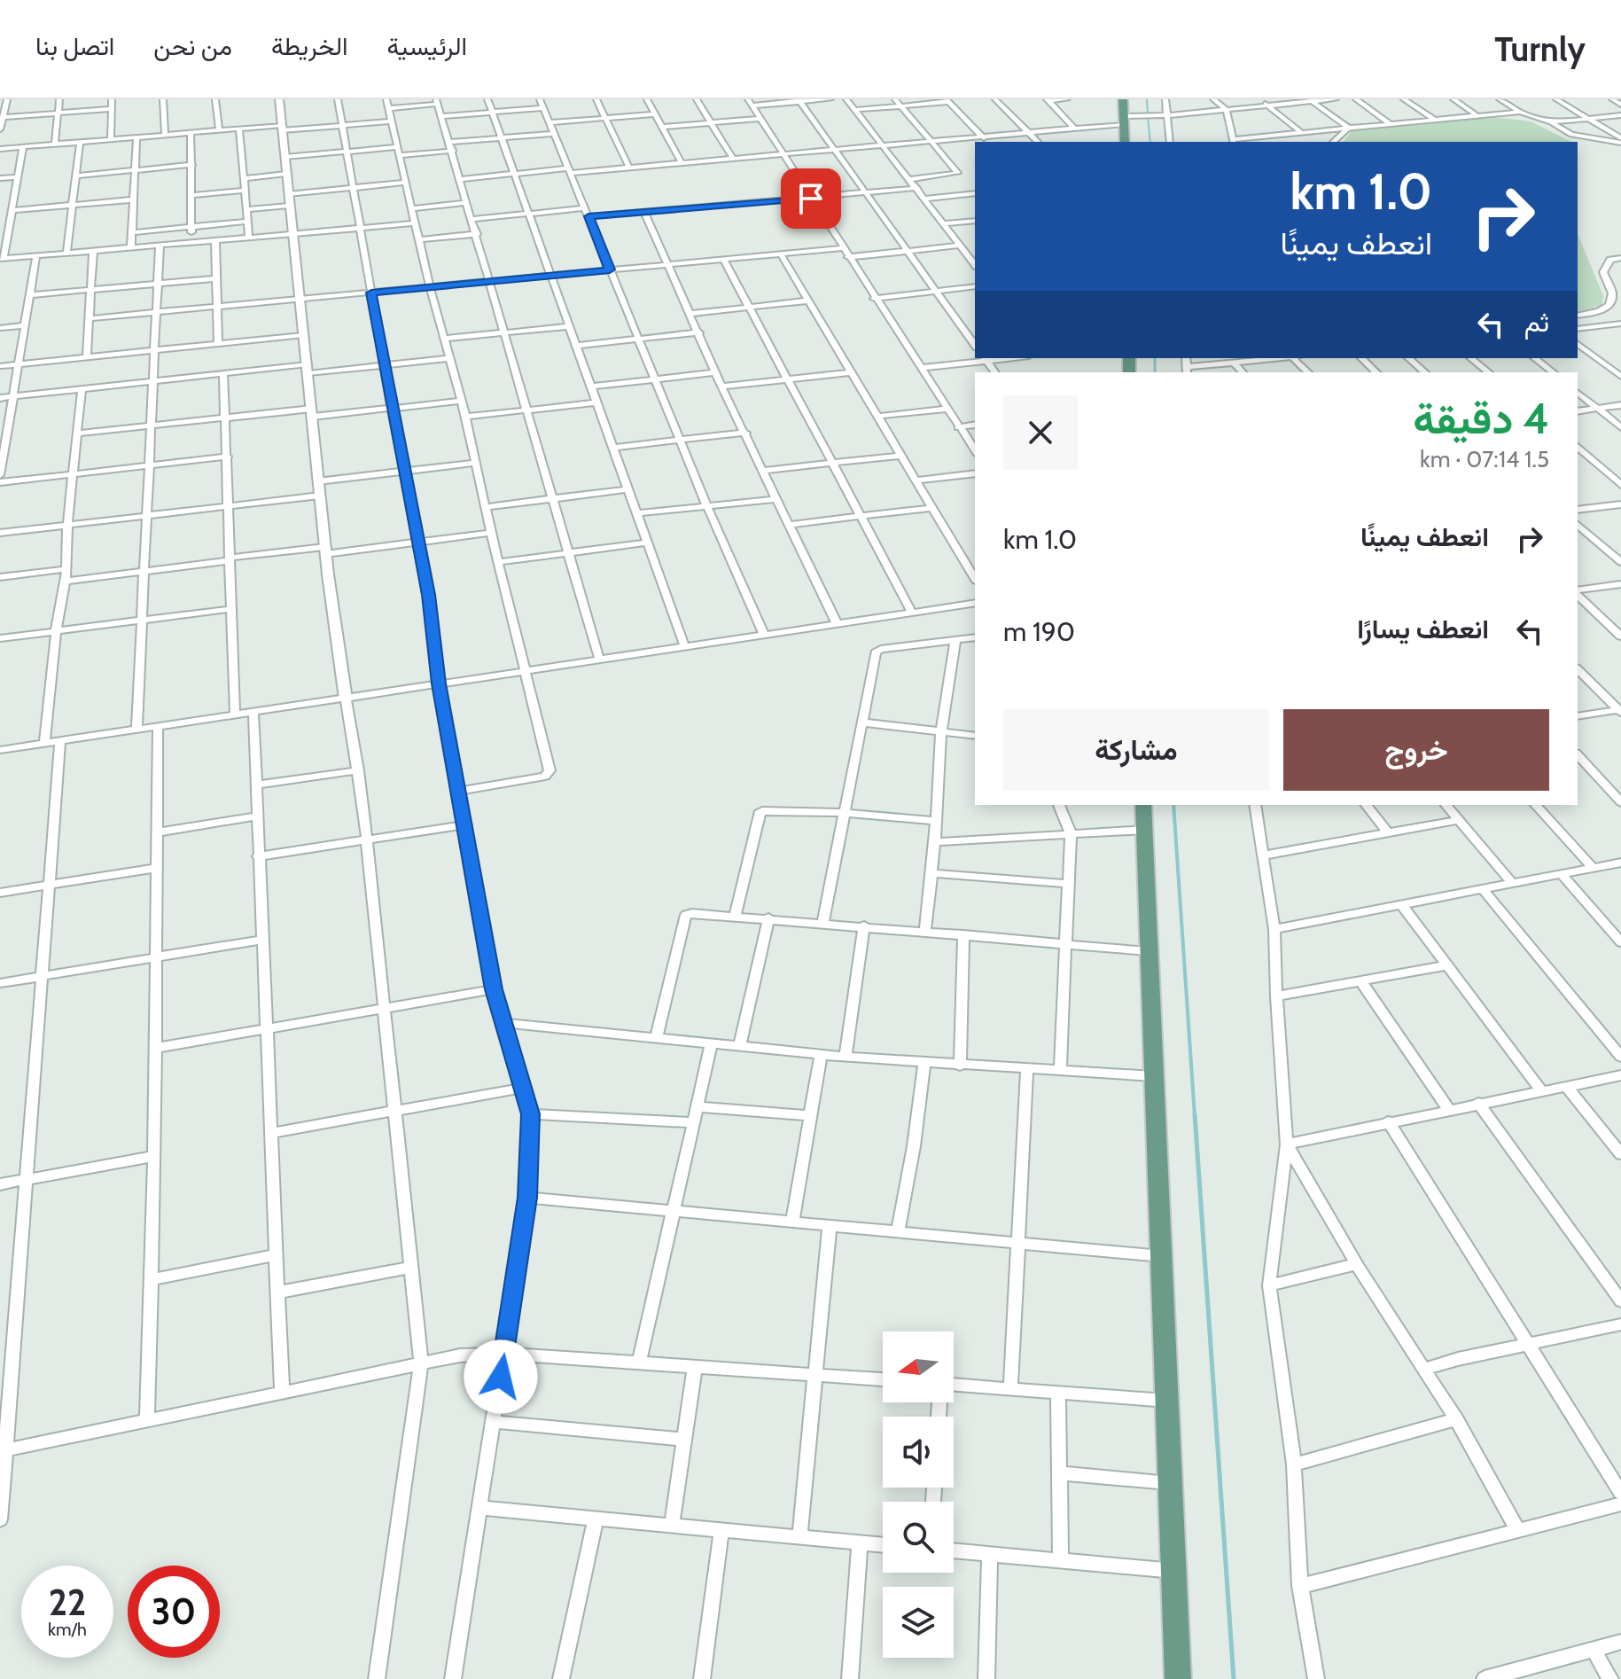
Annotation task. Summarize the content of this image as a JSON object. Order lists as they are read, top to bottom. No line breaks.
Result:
{"north":"left","page":{"header":"Turnly","nav":["الرئيسية","الخريطة","من نحن","اتصل بنا"],"turn":["1.0 km","انعطف يمينًا"],"then":"ثم","heading":["4 دقيقة","1.5 km · 07:14"],"list":[{"name":"انعطف يمينًا","value":"1.0 km"},{"name":"انعطف يسارًا","value":"190 m"}],"buttons":["خروج","مشاركة"],"speed":"22 km/h","limit":"30"}}
